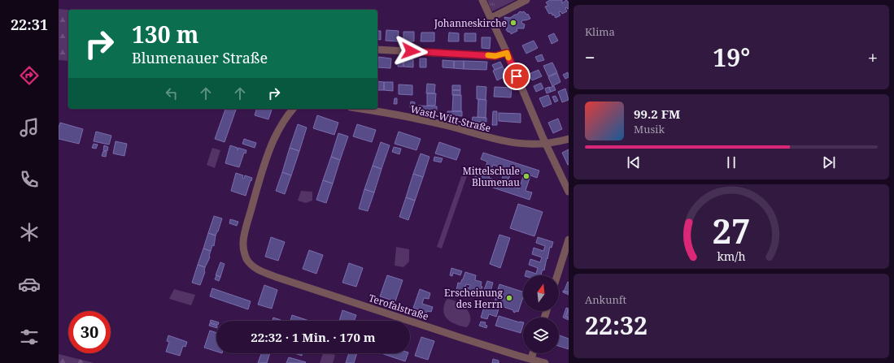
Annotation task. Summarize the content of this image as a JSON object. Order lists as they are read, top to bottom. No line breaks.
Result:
{"streets":{"street":["Wastl-Witt-Straße","Terofalstraße"]},"places":["Johanneskirche","Mittelschule Blumenau","Erscheinung des Herrn"],"north":"top","page":{"tabs":"22:31","tile":["Klima",["Ankunft","22:32"]],"turn":["130 m","Blumenauer Straße"],"heat":["−","19°","+"],"song":["99.2 FM","Musik"],"limit":"30","trip":"22:32 · 1 Min. · 170 m","gauge":["27","km/h"]}}
